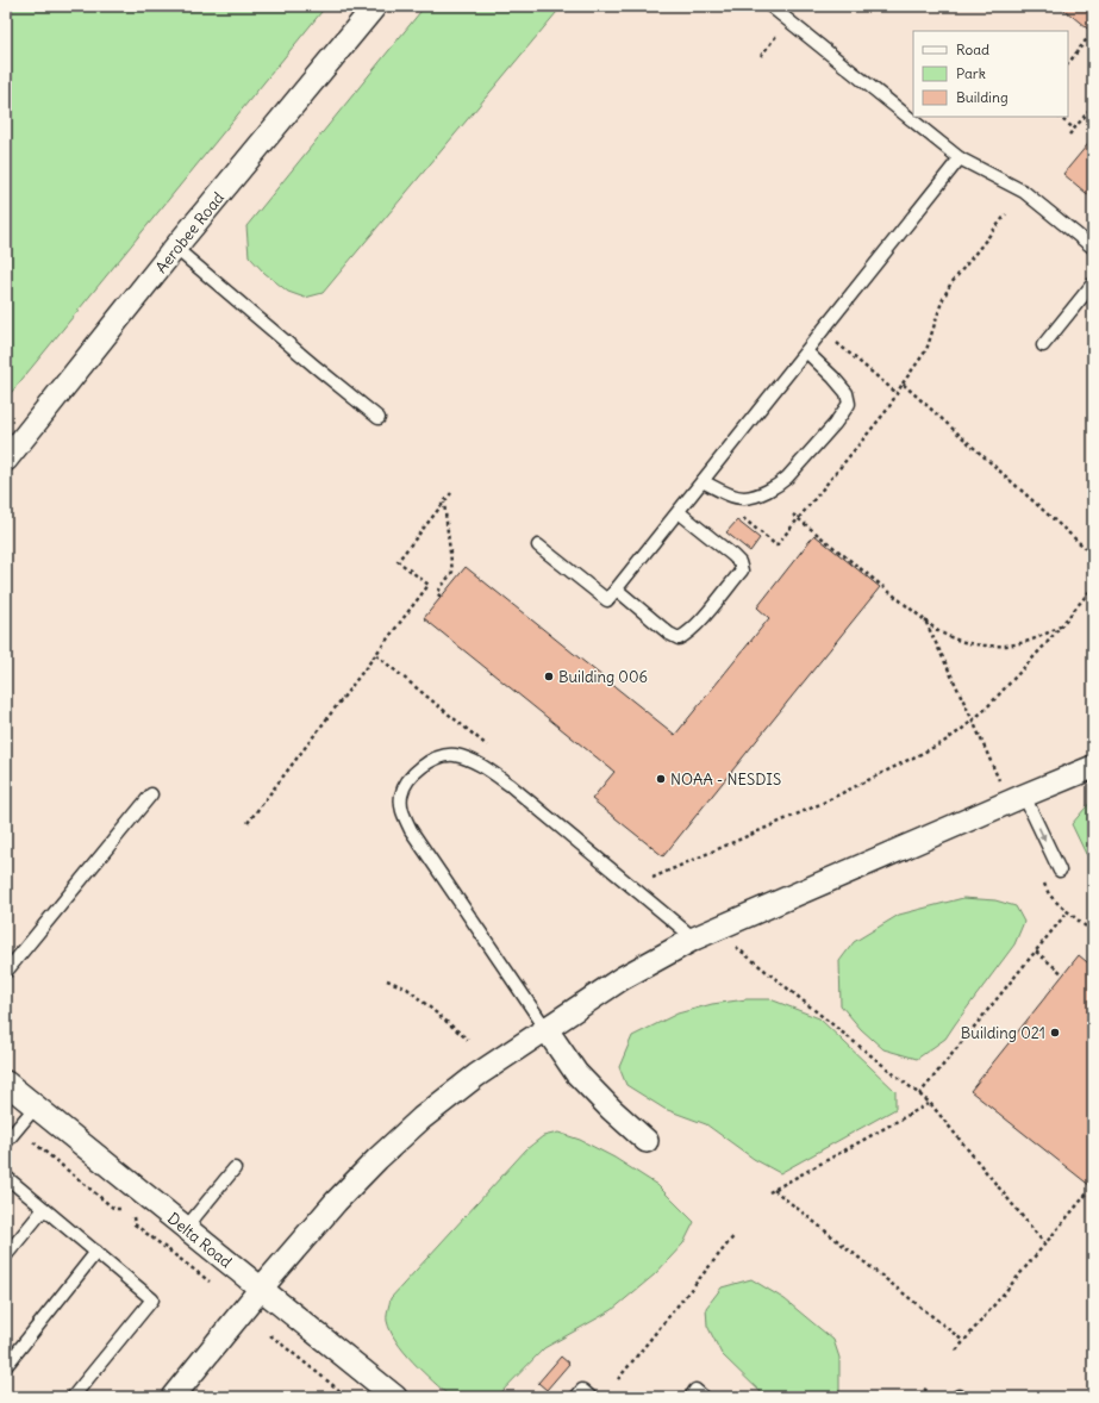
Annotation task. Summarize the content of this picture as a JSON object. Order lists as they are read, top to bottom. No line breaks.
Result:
{"streets":{"street":["Aerobee Road","Delta Road"]},"places":["Building 006","NOAA - NESDIS","Building 021"],"legend":["Road","Park","Building"]}
